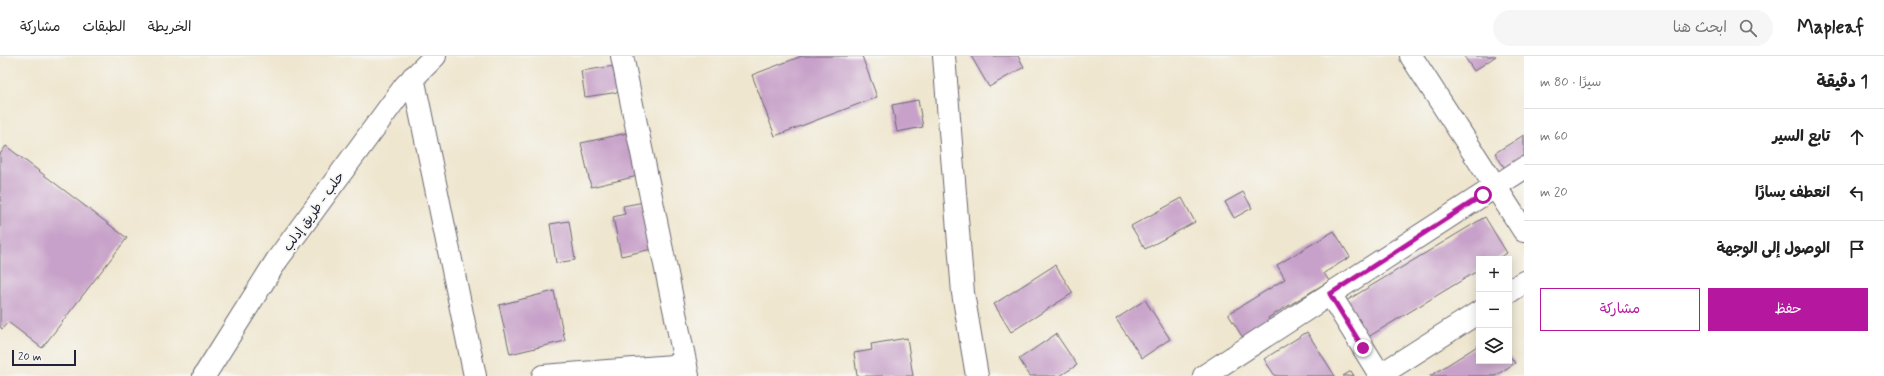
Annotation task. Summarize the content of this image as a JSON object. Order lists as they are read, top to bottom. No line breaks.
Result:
{"streets":{"main road":["حلب - طريق إدلب"]},"scale_bar":"20 m","page":{"header":"Mapleaf","search":"ابحث هنا","nav":["الخريطة","الطبقات","مشاركة"],"heading":["1 دقيقة","سيرًا · 80 m"],"list":[["تابع السير","60 m"],["انعطف يسارًا","20 m"],"الوصول إلى الوجهة"],"map_buttons":["+","−"],"buttons":["حفظ","مشاركة"],"scale":"20 m"}}
